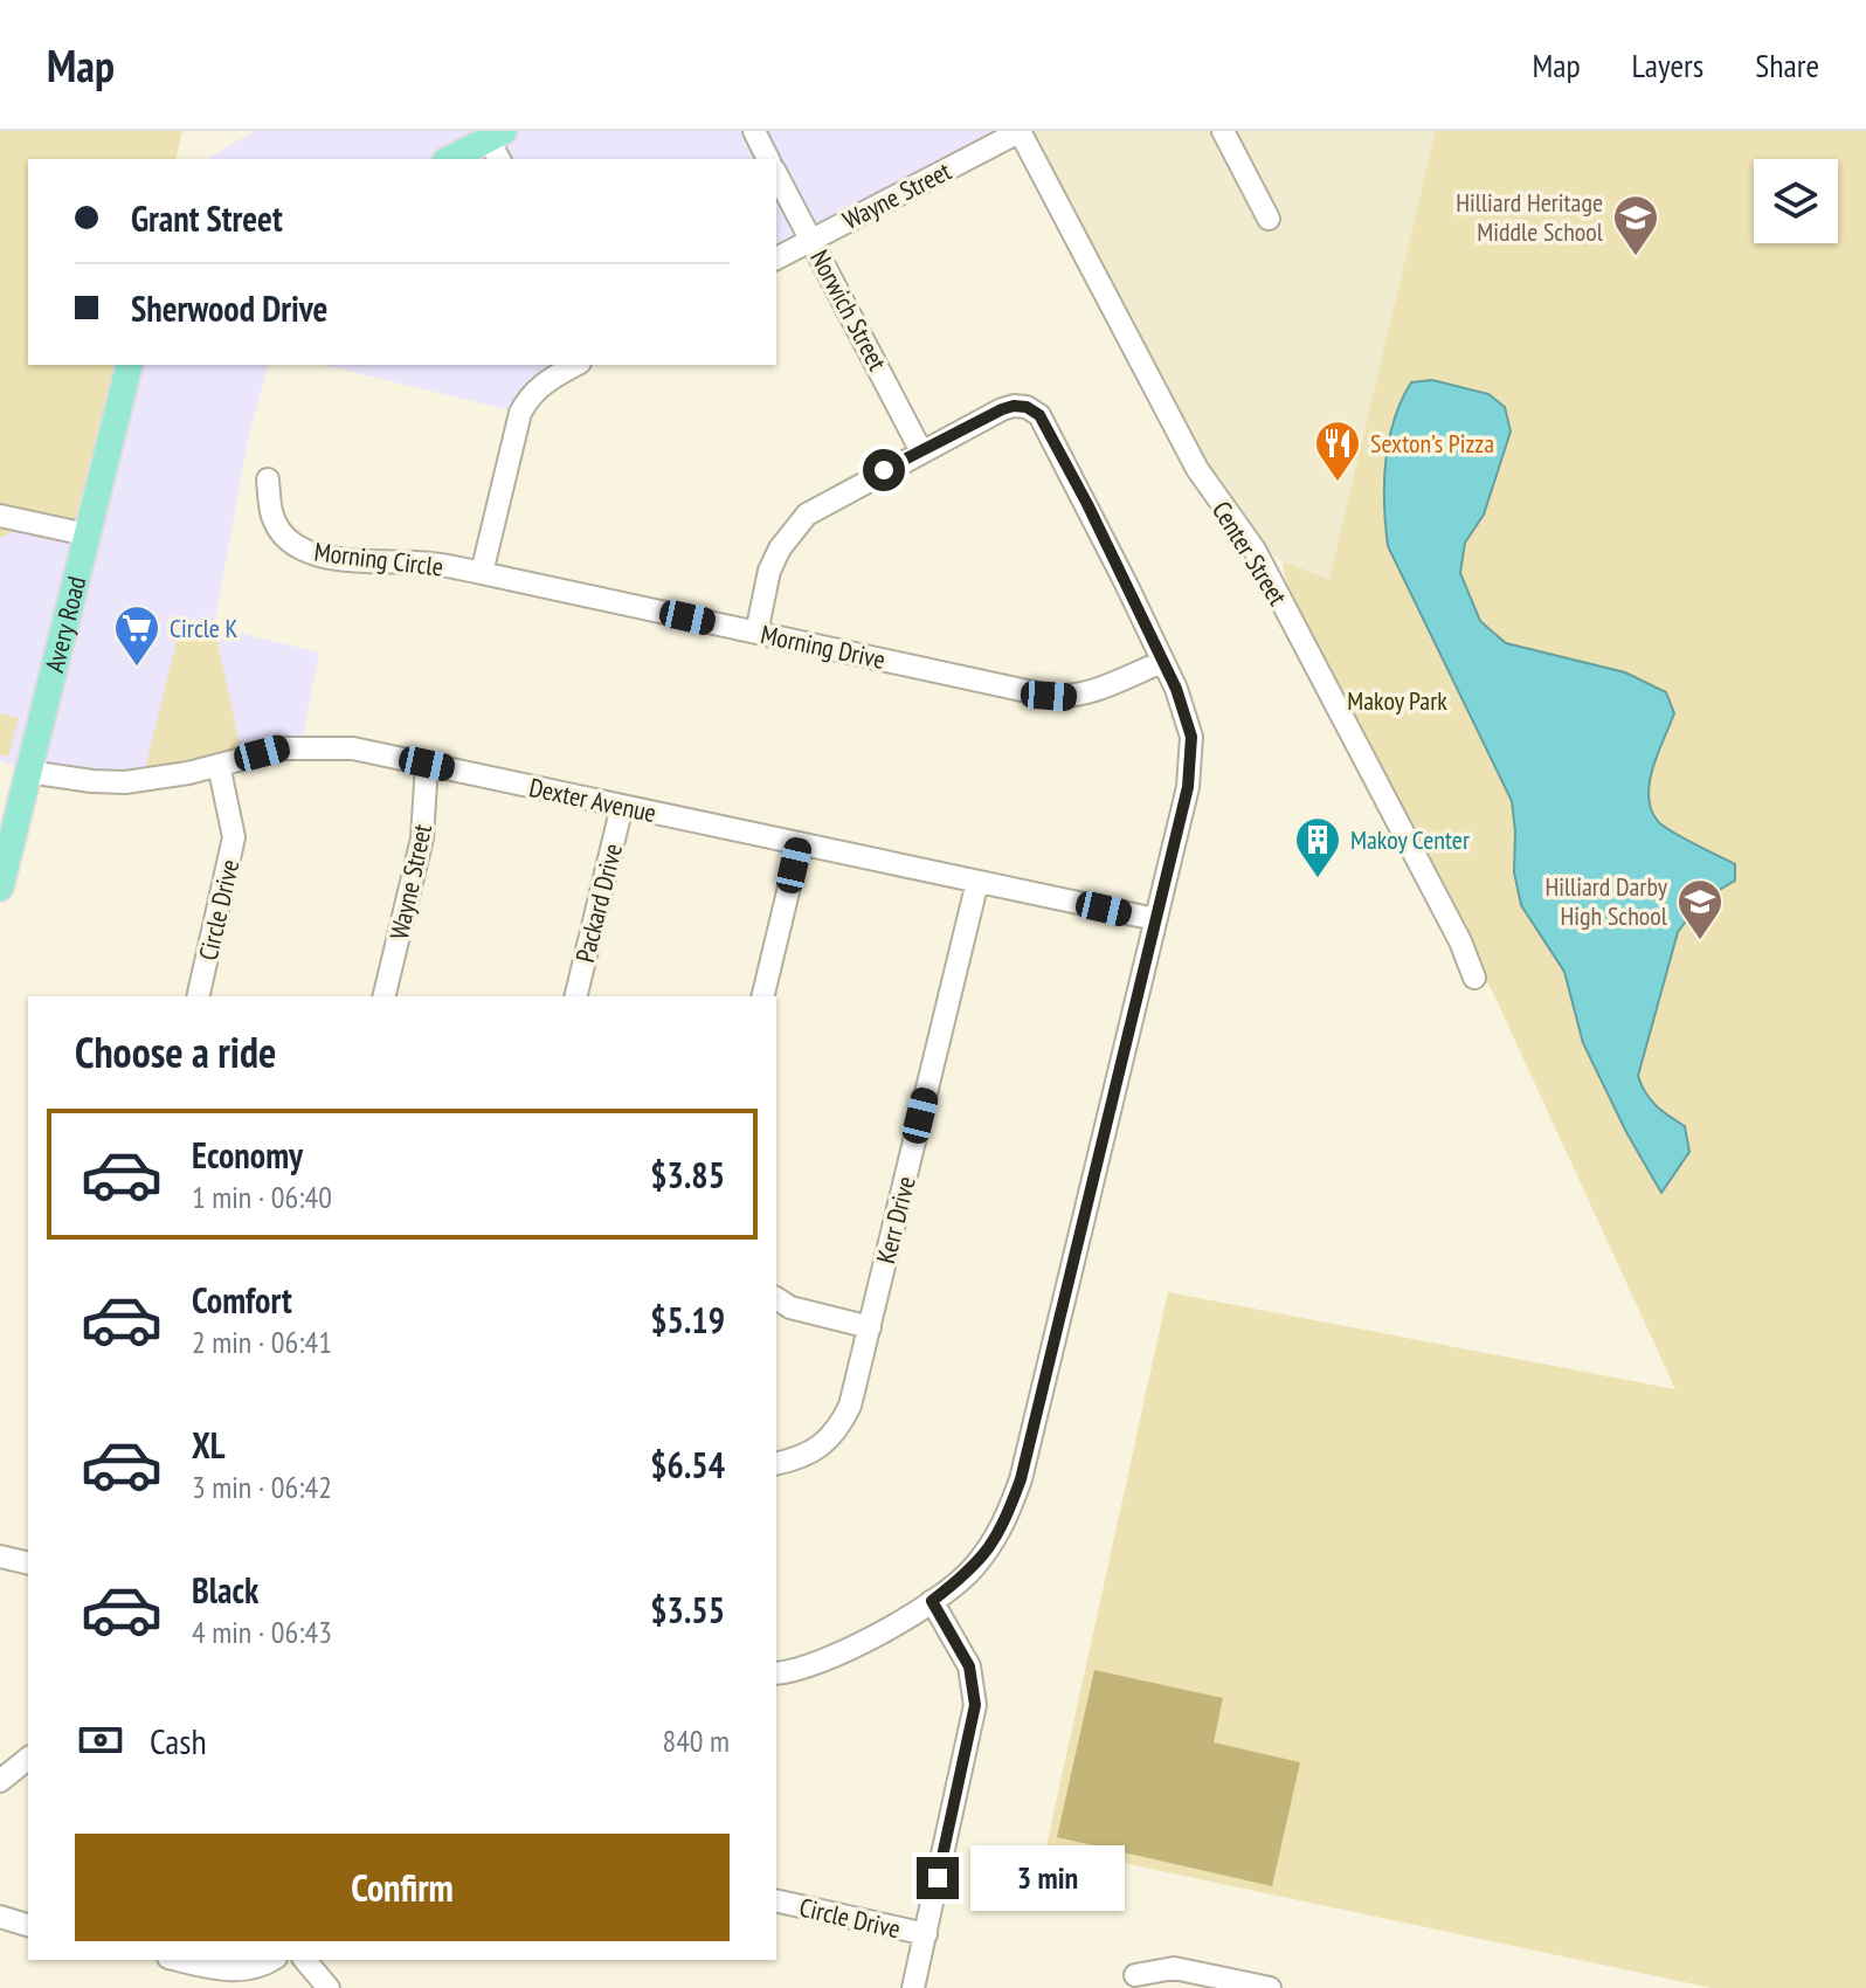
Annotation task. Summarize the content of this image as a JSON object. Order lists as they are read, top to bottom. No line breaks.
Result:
{"streets":{"main road":["Avery Road"],"street":["Wayne Street","Norwich Street","Center Street","Morning Circle","Morning Drive","Dexter Avenue","Packard Drive","Circle Drive","Kerr Drive"]},"crossings":[["Wayne Street","Norwich Street"],["Wayne Street","Center Street"],["Wayne Street","Dexter Avenue"],["Morning Circle","Morning Drive"],["Avery Road","Dexter Avenue"],["Dexter Avenue","Packard Drive"],["Dexter Avenue","Circle Drive"],["Dexter Avenue","Kerr Drive"]],"parks":["Makoy Park"],"places":{"school or university":["Hilliard Heritage Middle School","Hilliard Darby High School"],"restaurant":["Sexton’s Pizza"],"supermarket":["Circle K"],"building":["Makoy Center"]},"page":{"header":"Map","nav":["Map","Layers","Share"],"banner":["Grant Street","Sherwood Drive"],"heading":"Choose a ride","list":[{"name":"Economy","note":"1 min · 06:40","value":"$3.85"},{"name":"Comfort","note":"2 min · 06:41","value":"$5.19"},{"name":"XL","note":"3 min · 06:42","value":"$6.54"},{"name":"Black","note":"4 min · 06:43","value":"$3.55"}],"pay":["Cash","840 m"],"buttons":"Confirm","bubble":"3 min"}}
